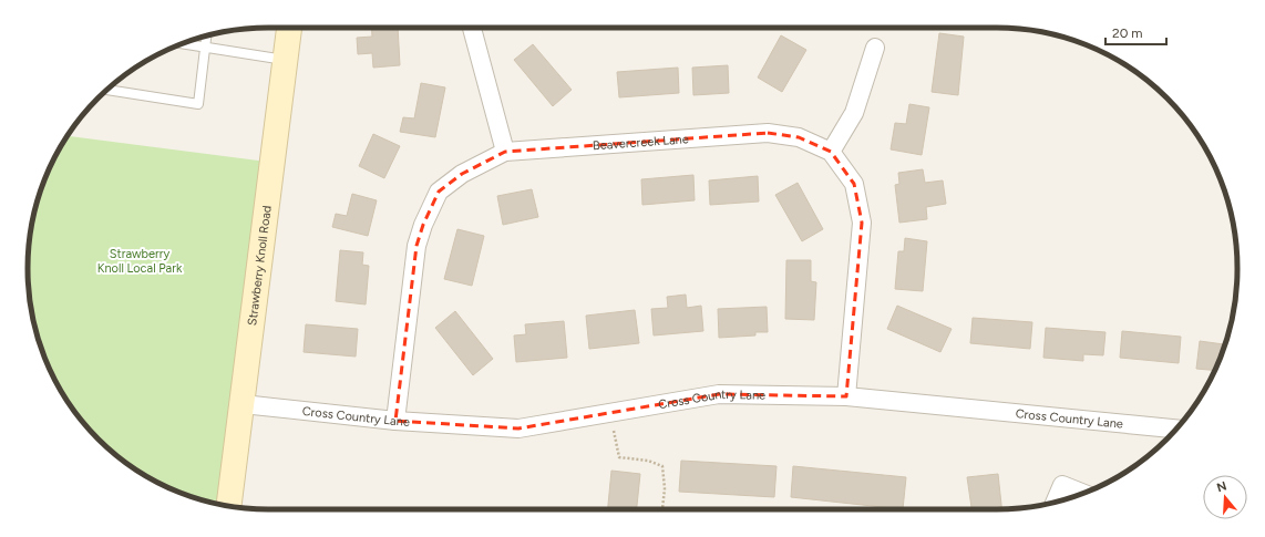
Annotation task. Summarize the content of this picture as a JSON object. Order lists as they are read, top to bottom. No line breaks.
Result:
{"streets":{"street":["Beavercreek Lane","Strawberry Knoll Road","Cross Country Lane"]},"crossings":[["Beavercreek Lane","Cross Country Lane"],["Strawberry Knoll Road","Cross Country Lane"]],"parks":["Strawberry Knoll Local Park"],"scale_bar":"20 m","north":"top"}
